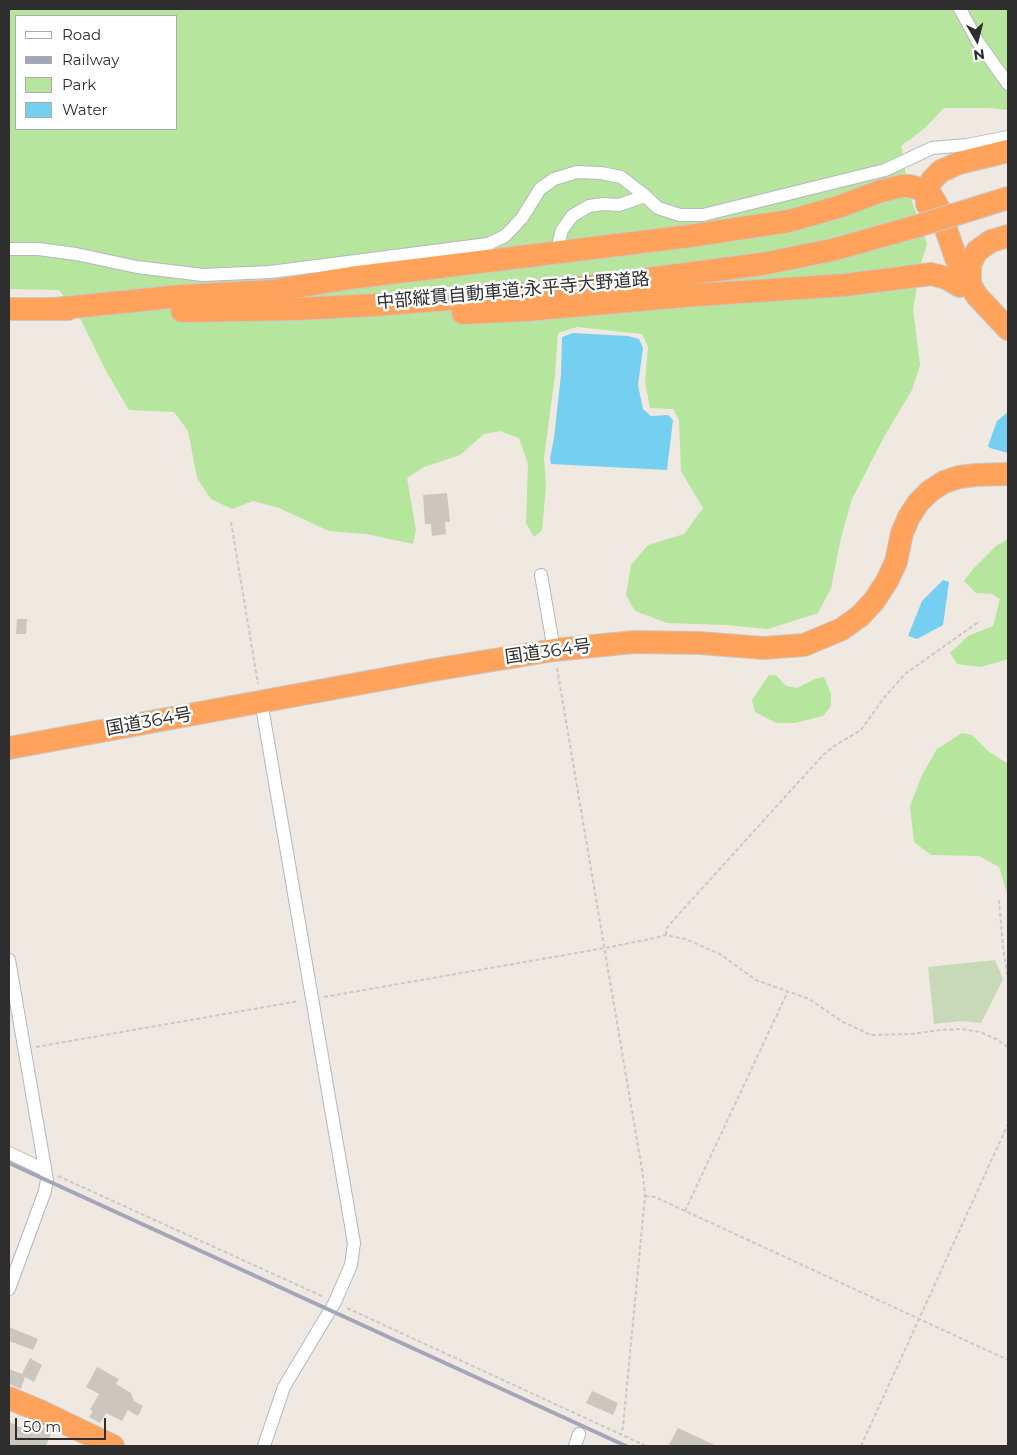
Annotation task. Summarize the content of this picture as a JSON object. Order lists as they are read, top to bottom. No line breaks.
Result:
{"streets":{"highway":["中部縦貫自動車道;永平寺大野道路","国道364号"]},"legend":["Road","Railway","Park","Water"],"scale_bar":"50 m","north":"bottom"}
